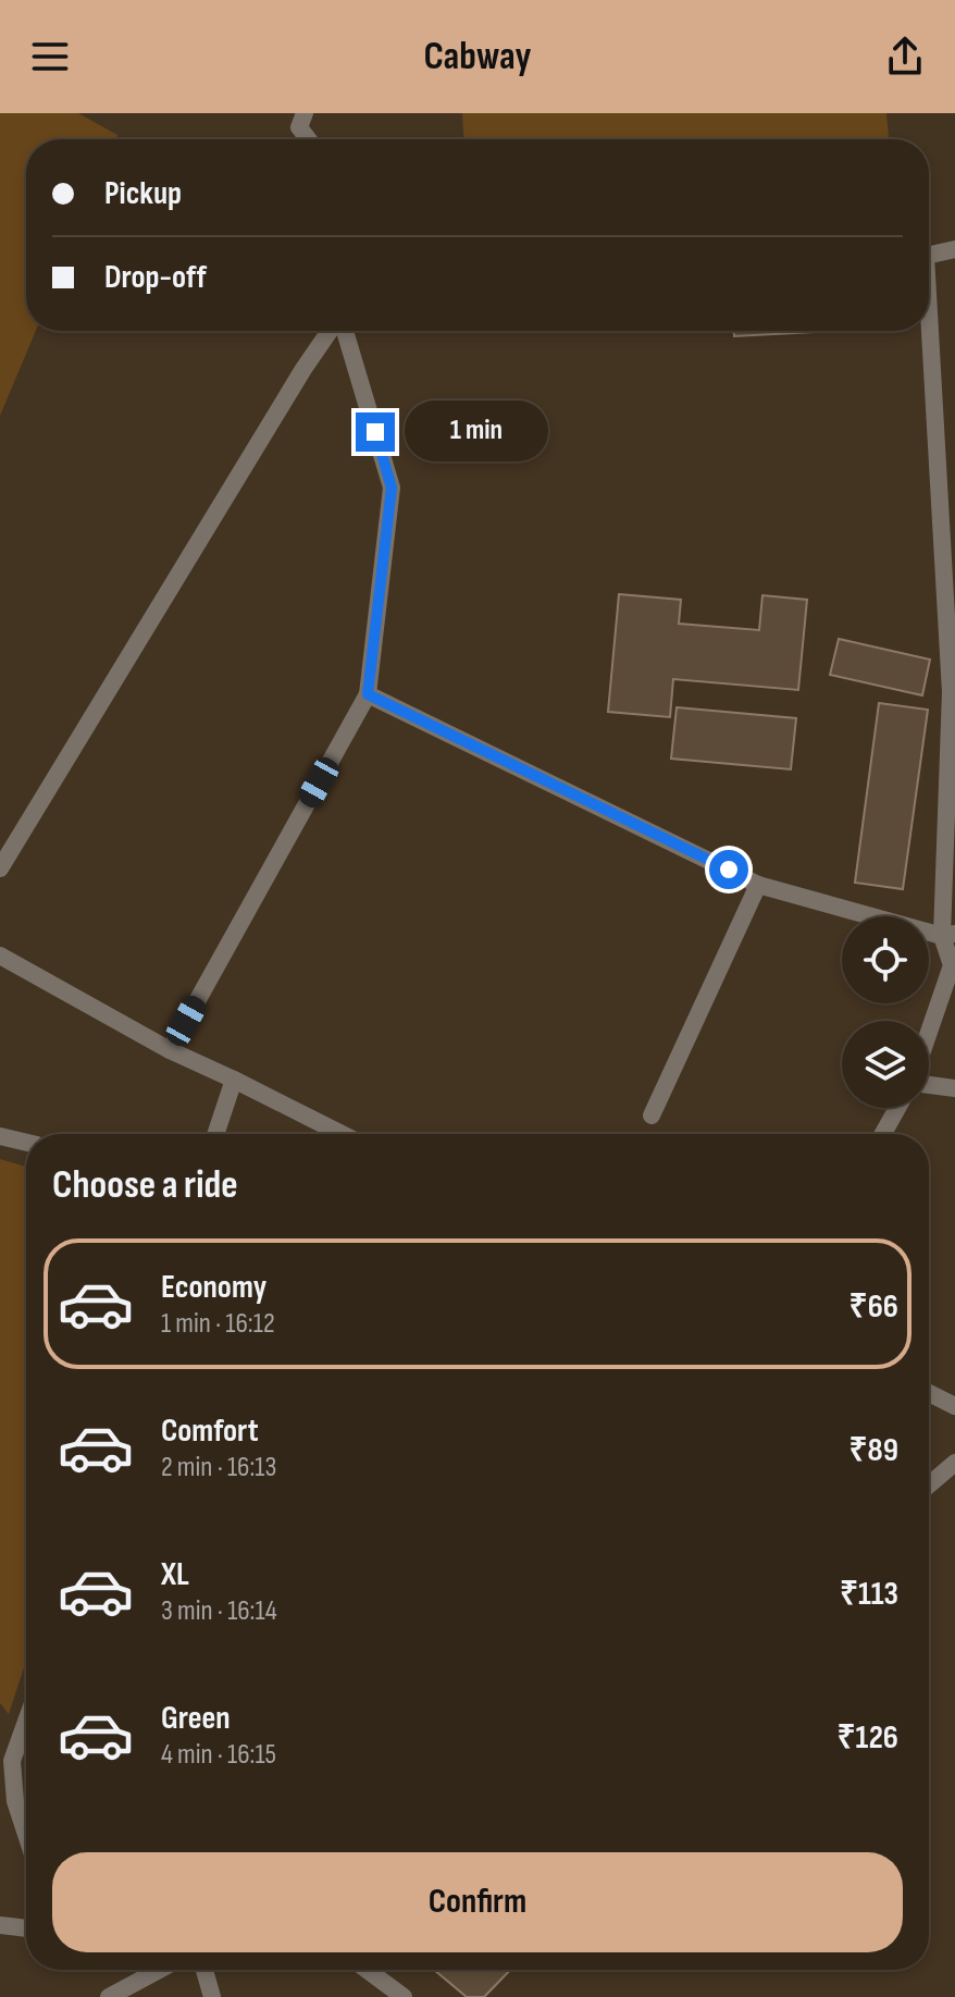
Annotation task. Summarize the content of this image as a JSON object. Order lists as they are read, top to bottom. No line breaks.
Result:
{"page":{"header":"Cabway","banner":["Pickup","Drop-off"],"bubble":"1 min","heading":"Choose a ride","list":[{"name":"Economy","note":"1 min · 16:12","value":"₹66"},{"name":"Comfort","note":"2 min · 16:13","value":"₹89"},{"name":"XL","note":"3 min · 16:14","value":"₹113"},{"name":"Green","note":"4 min · 16:15","value":"₹126"}],"buttons":"Confirm"}}
